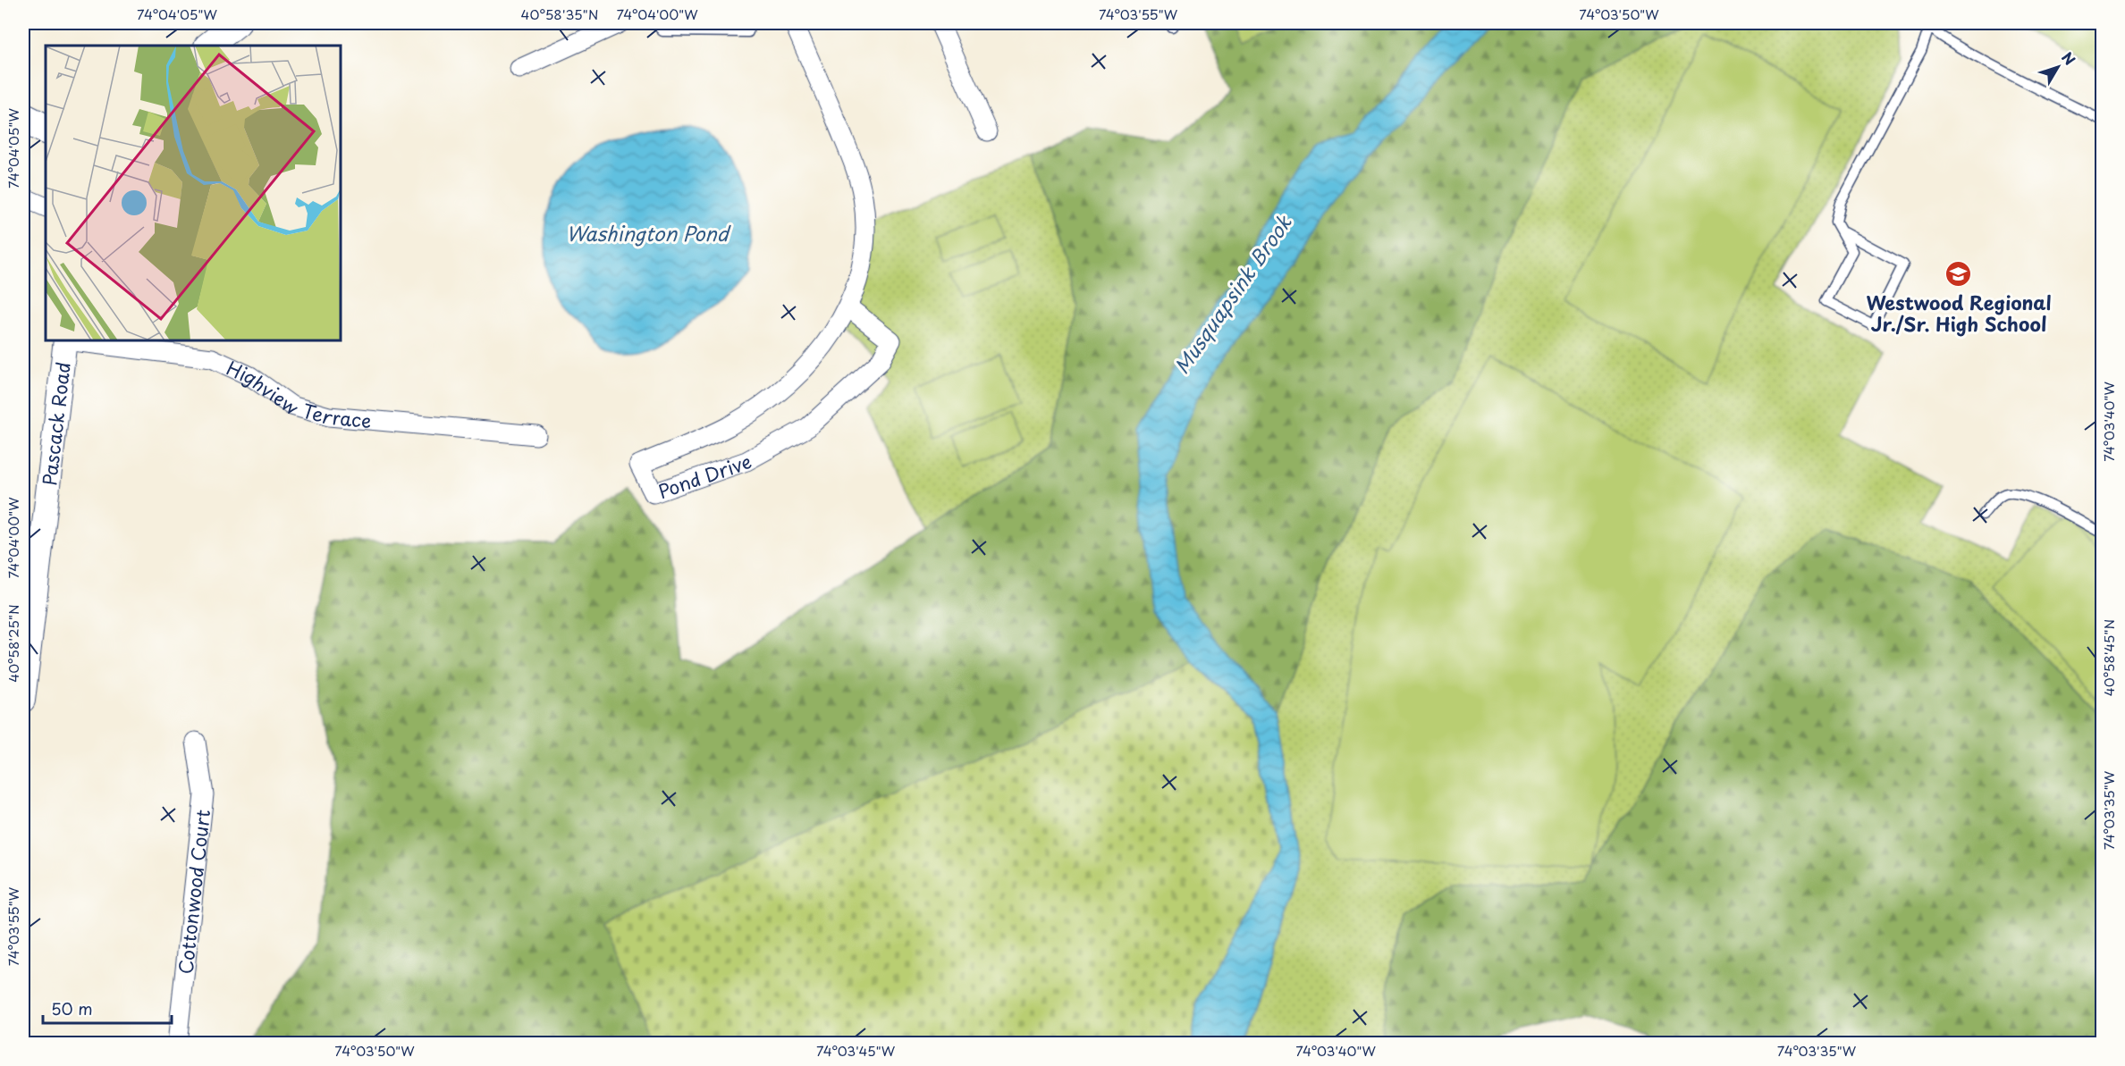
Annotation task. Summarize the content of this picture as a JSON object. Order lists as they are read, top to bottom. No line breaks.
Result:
{"streets":{"street":["Highview Terrace","Pascack Road","Pond Drive","Cottonwood Court"]},"water":["Washington Pond","Musquapsink Brook"],"places":{"school or university":["Westwood Regional Jr./Sr. High School"]},"scale_bar":"50 m","north":"top right","coordinates":["74°04'05\"W","40°58'35\"N","74°04'00\"W","74°03'55\"W","74°03'50\"W","74°03'40\"W","40°58'25\"N","40°58'45\"N","74°03'35\"W","74°03'45\"W"]}
